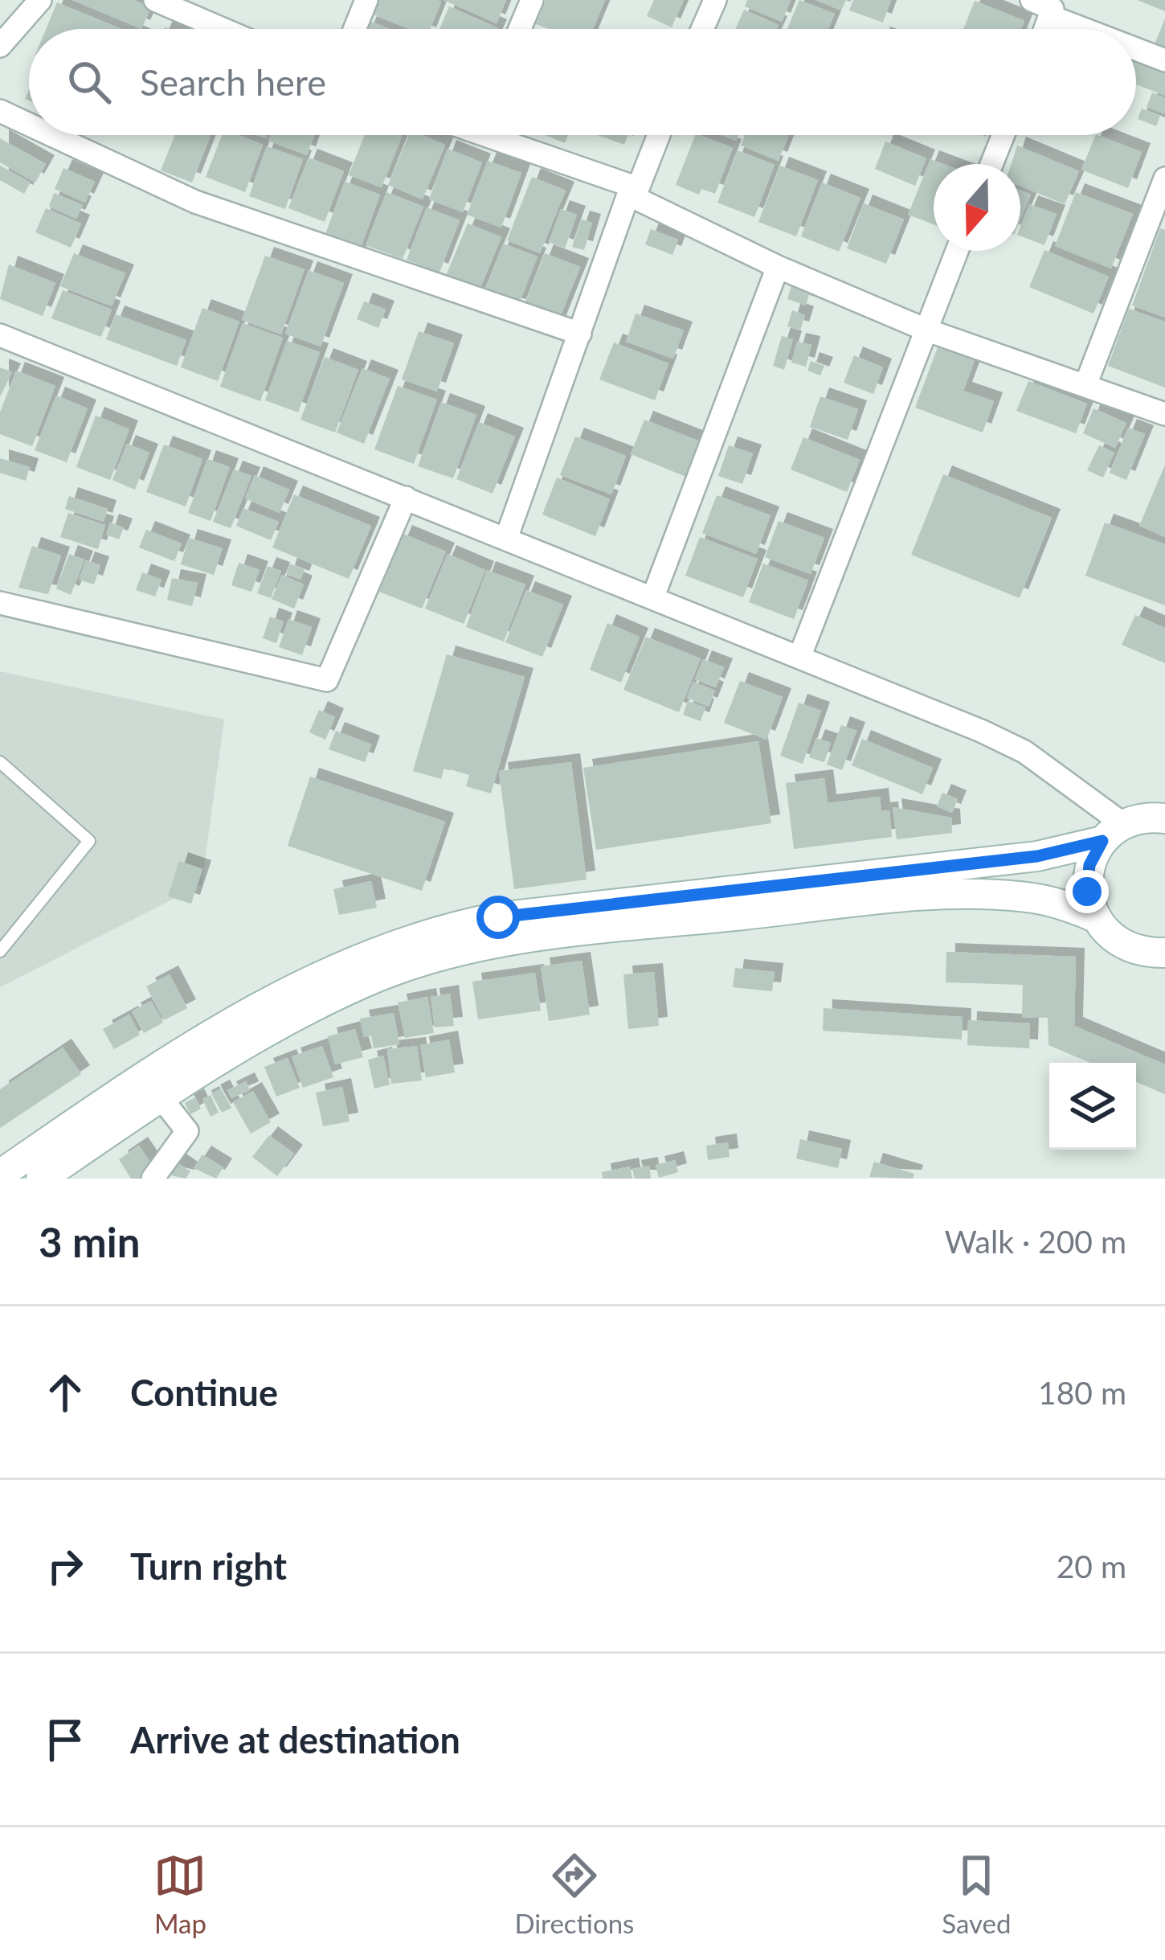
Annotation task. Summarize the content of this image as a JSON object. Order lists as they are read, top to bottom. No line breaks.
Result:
{"north":"bottom","page":{"search":"Search here","heading":["3 min","Walk · 200 m"],"list":[["Continue","180 m"],["Turn right","20 m"],"Arrive at destination"],"nav":["Map","Directions","Saved"]}}
